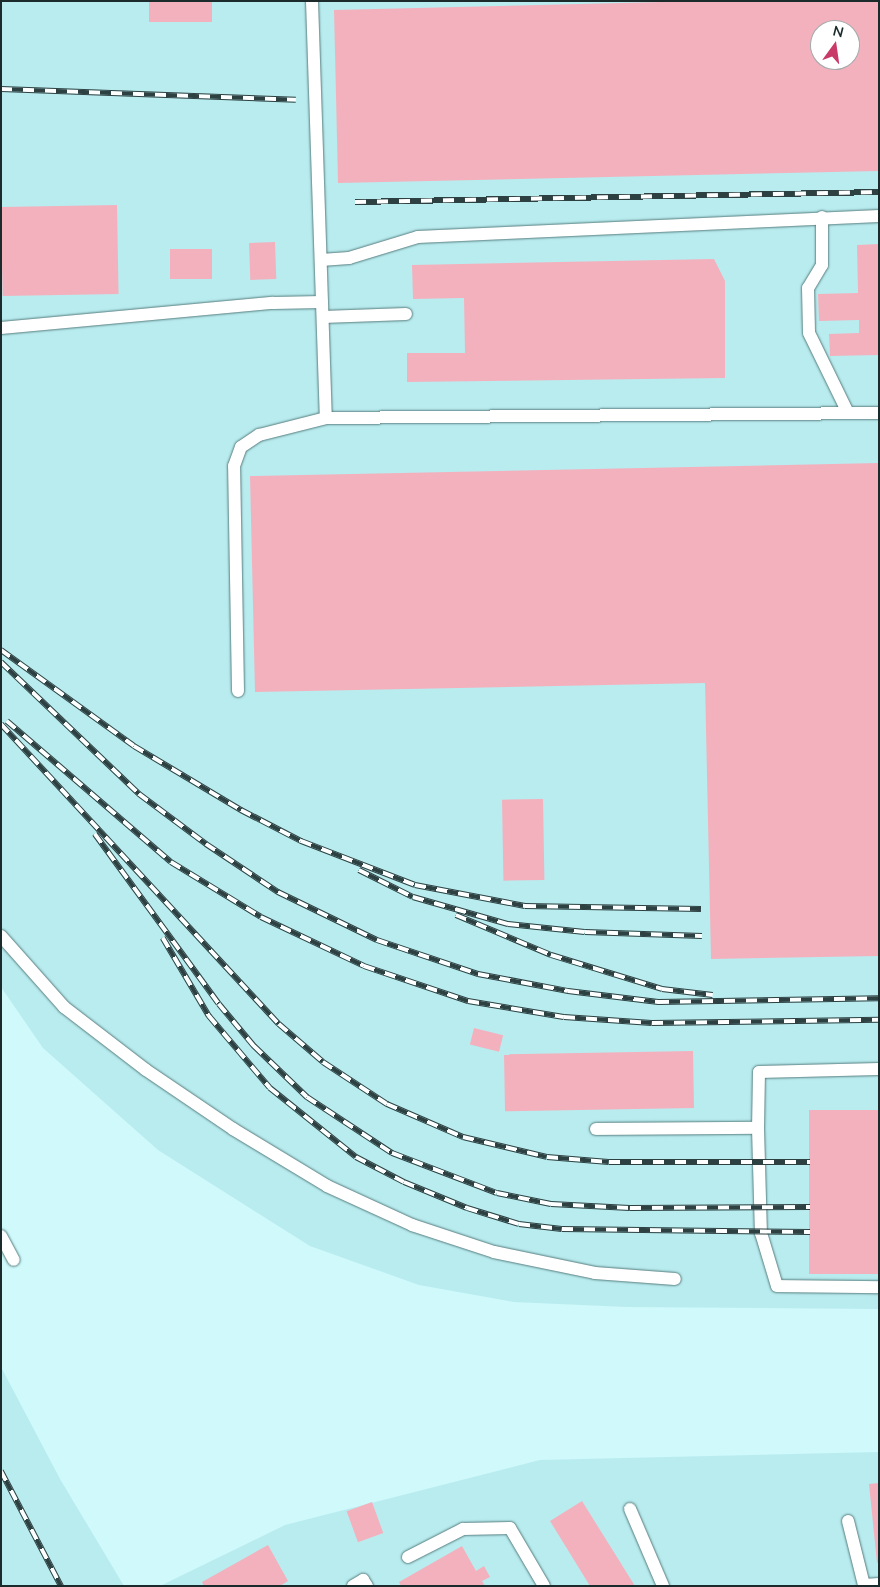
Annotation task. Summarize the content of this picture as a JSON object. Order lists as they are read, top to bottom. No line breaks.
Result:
{"north":"top"}
